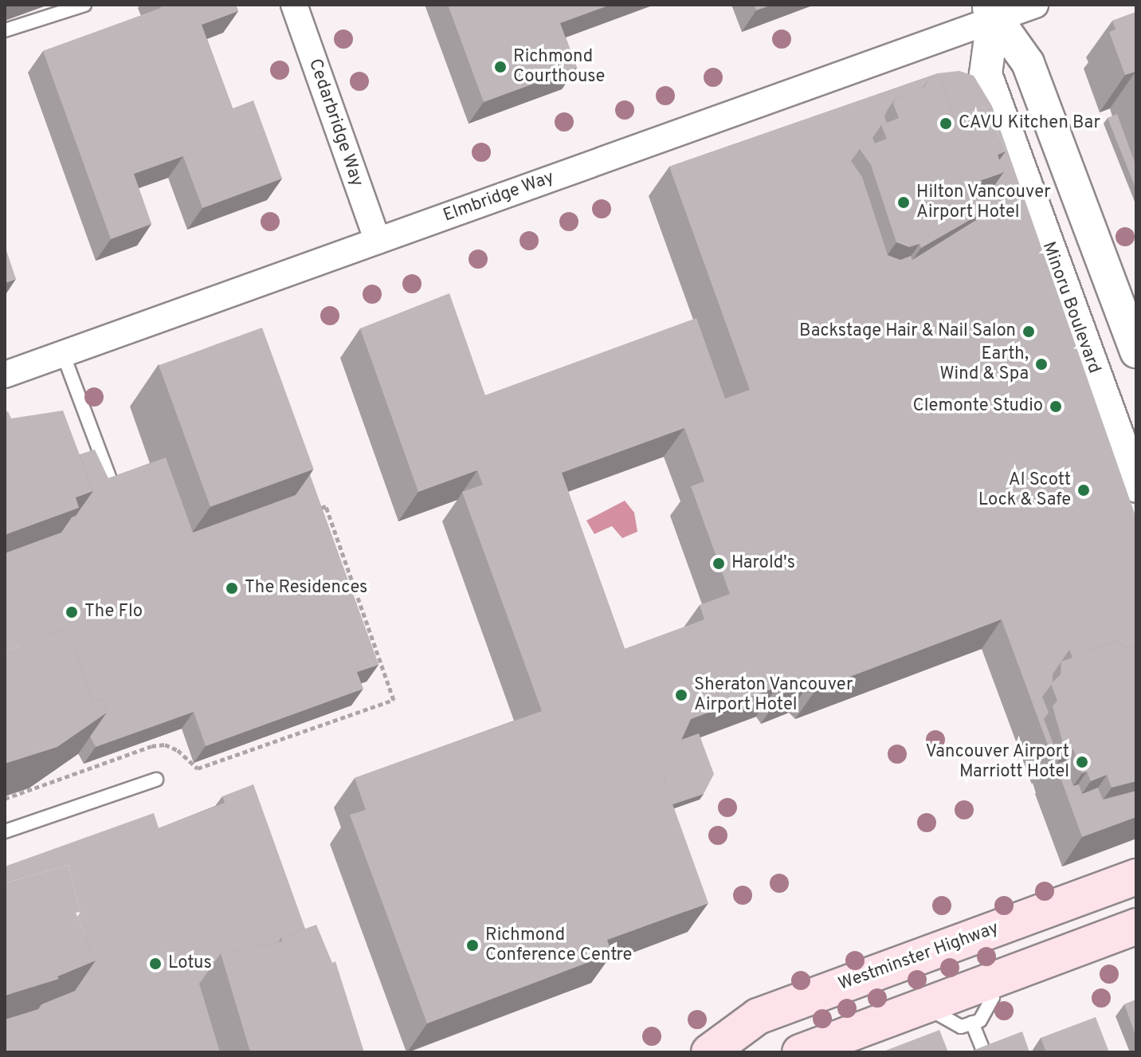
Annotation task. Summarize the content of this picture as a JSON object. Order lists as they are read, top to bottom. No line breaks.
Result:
{"streets":{"main road":["Westminster Highway"],"street":["Cedarbridge Way","Elmbridge Way","Minoru Boulevard"]},"crossings":[["Cedarbridge Way","Elmbridge Way"],["Elmbridge Way","Minoru Boulevard"]],"places":["Richmond Courthouse","CAVU Kitchen Bar","Hilton Vancouver Airport Hotel","Backstage Hair & Nail Salon","Earth, Wind & Spa","Clemonte Studio","Al Scott Lock & Safe","Harold's","The Residences","The Flo","Sheraton Vancouver Airport Hotel","Vancouver Airport Marriott Hotel","Richmond Conference Centre","Lotus"]}
